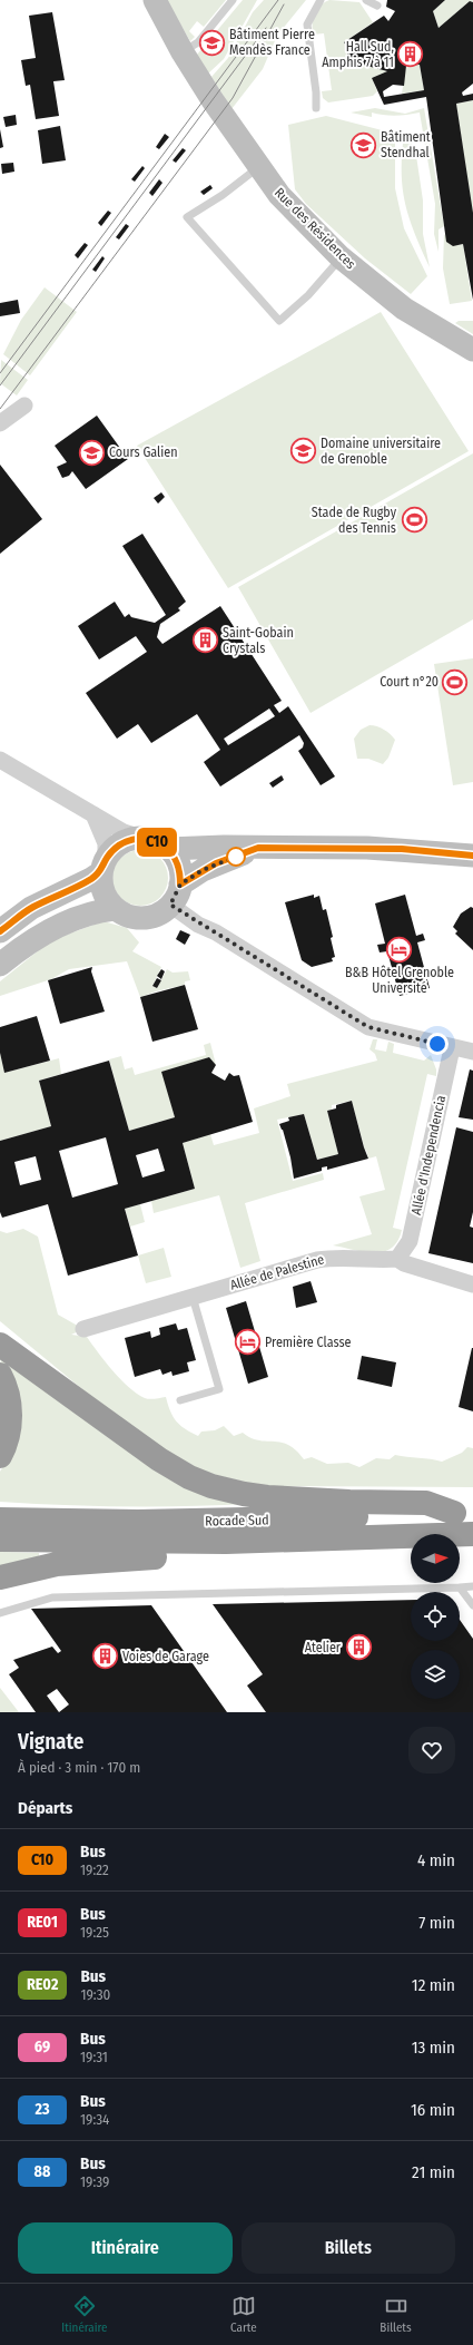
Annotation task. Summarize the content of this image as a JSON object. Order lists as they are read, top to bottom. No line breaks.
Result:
{"streets":{"highway":["Rocade Sud"],"street":["Rue des Résidences","Allée d'Independencia","Allée de Palestine"]},"crossings":[["Allée d'Independencia","Allée de Palestine"]],"places":{"school or university":["Bâtiment Pierre Mendès France","Bâtiment Stendhal","Domaine universitaire de Grenoble","Cours Galien"],"building":["Hall Sud, Amphis 7 à 11","Saint-Gobain Crystals","Atelier","Voies de Garage"],"sports":["Stade de Rugby des Tennis","Court n°20"],"hotel":["B&B Hôtel Grenoble Université","Première Classe"]},"lines":["bus line C10"],"north":"right","page":{"on_map":"C10","heading":[["Vignate","À pied · 3 min · 170 m"],"Départs"],"list":[{"mark":"C10","name":"Bus","note":"19:22","value":"4 min"},{"mark":"RE01","name":"Bus","note":"19:25","value":"7 min"},{"mark":"RE02","name":"Bus","note":"19:30","value":"12 min"},{"mark":"69","name":"Bus","note":"19:31","value":"13 min"},{"mark":"23","name":"Bus","note":"19:34","value":"16 min"},{"mark":"88","name":"Bus","note":"19:39","value":"21 min"}],"buttons":["Itinéraire","Billets"],"tabs":["Itinéraire","Carte","Billets"]}}
